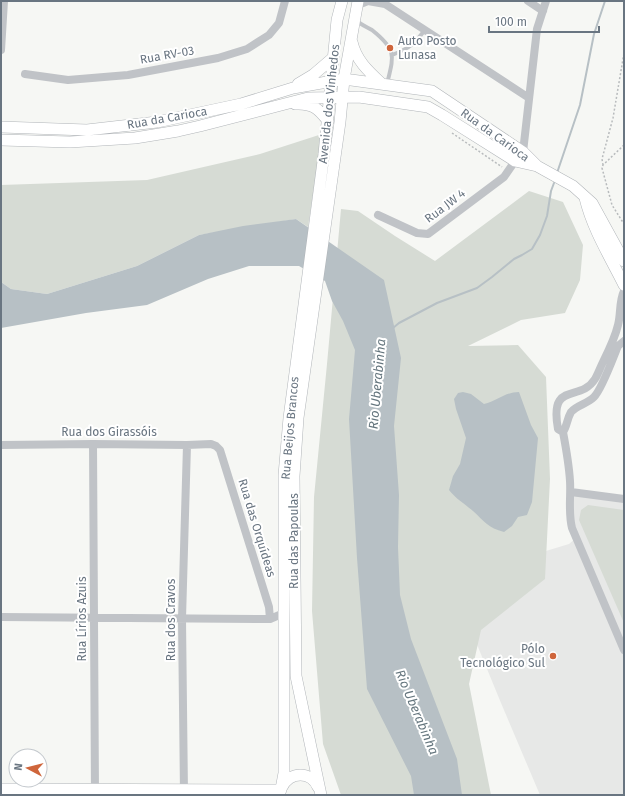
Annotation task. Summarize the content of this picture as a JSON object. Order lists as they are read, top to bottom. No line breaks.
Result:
{"streets":{"main road":["Avenida dos Vinhedos","Rua da Carioca","Rua Beijos Brancos","Rua das Papoulas"],"street":["Rua RV-03","Rua JW 4","Rua dos Girassóis","Rua das Orquídeas","Rua Lírios Azuis","Rua dos Cravos"]},"crossings":[["Avenida dos Vinhedos","Rua da Carioca"],["Rua da Carioca","Rua JW 4"],["Rua Beijos Brancos","Rua das Papoulas"],["Rua dos Girassóis","Rua das Orquídeas"],["Rua dos Girassóis","Rua Lírios Azuis"],["Rua dos Girassóis","Rua dos Cravos"]],"water":["Rio Uberabinha"],"places":["Auto Posto Lunasa","Pólo Tecnológico Sul"],"scale_bar":"100 m","north":"left"}
